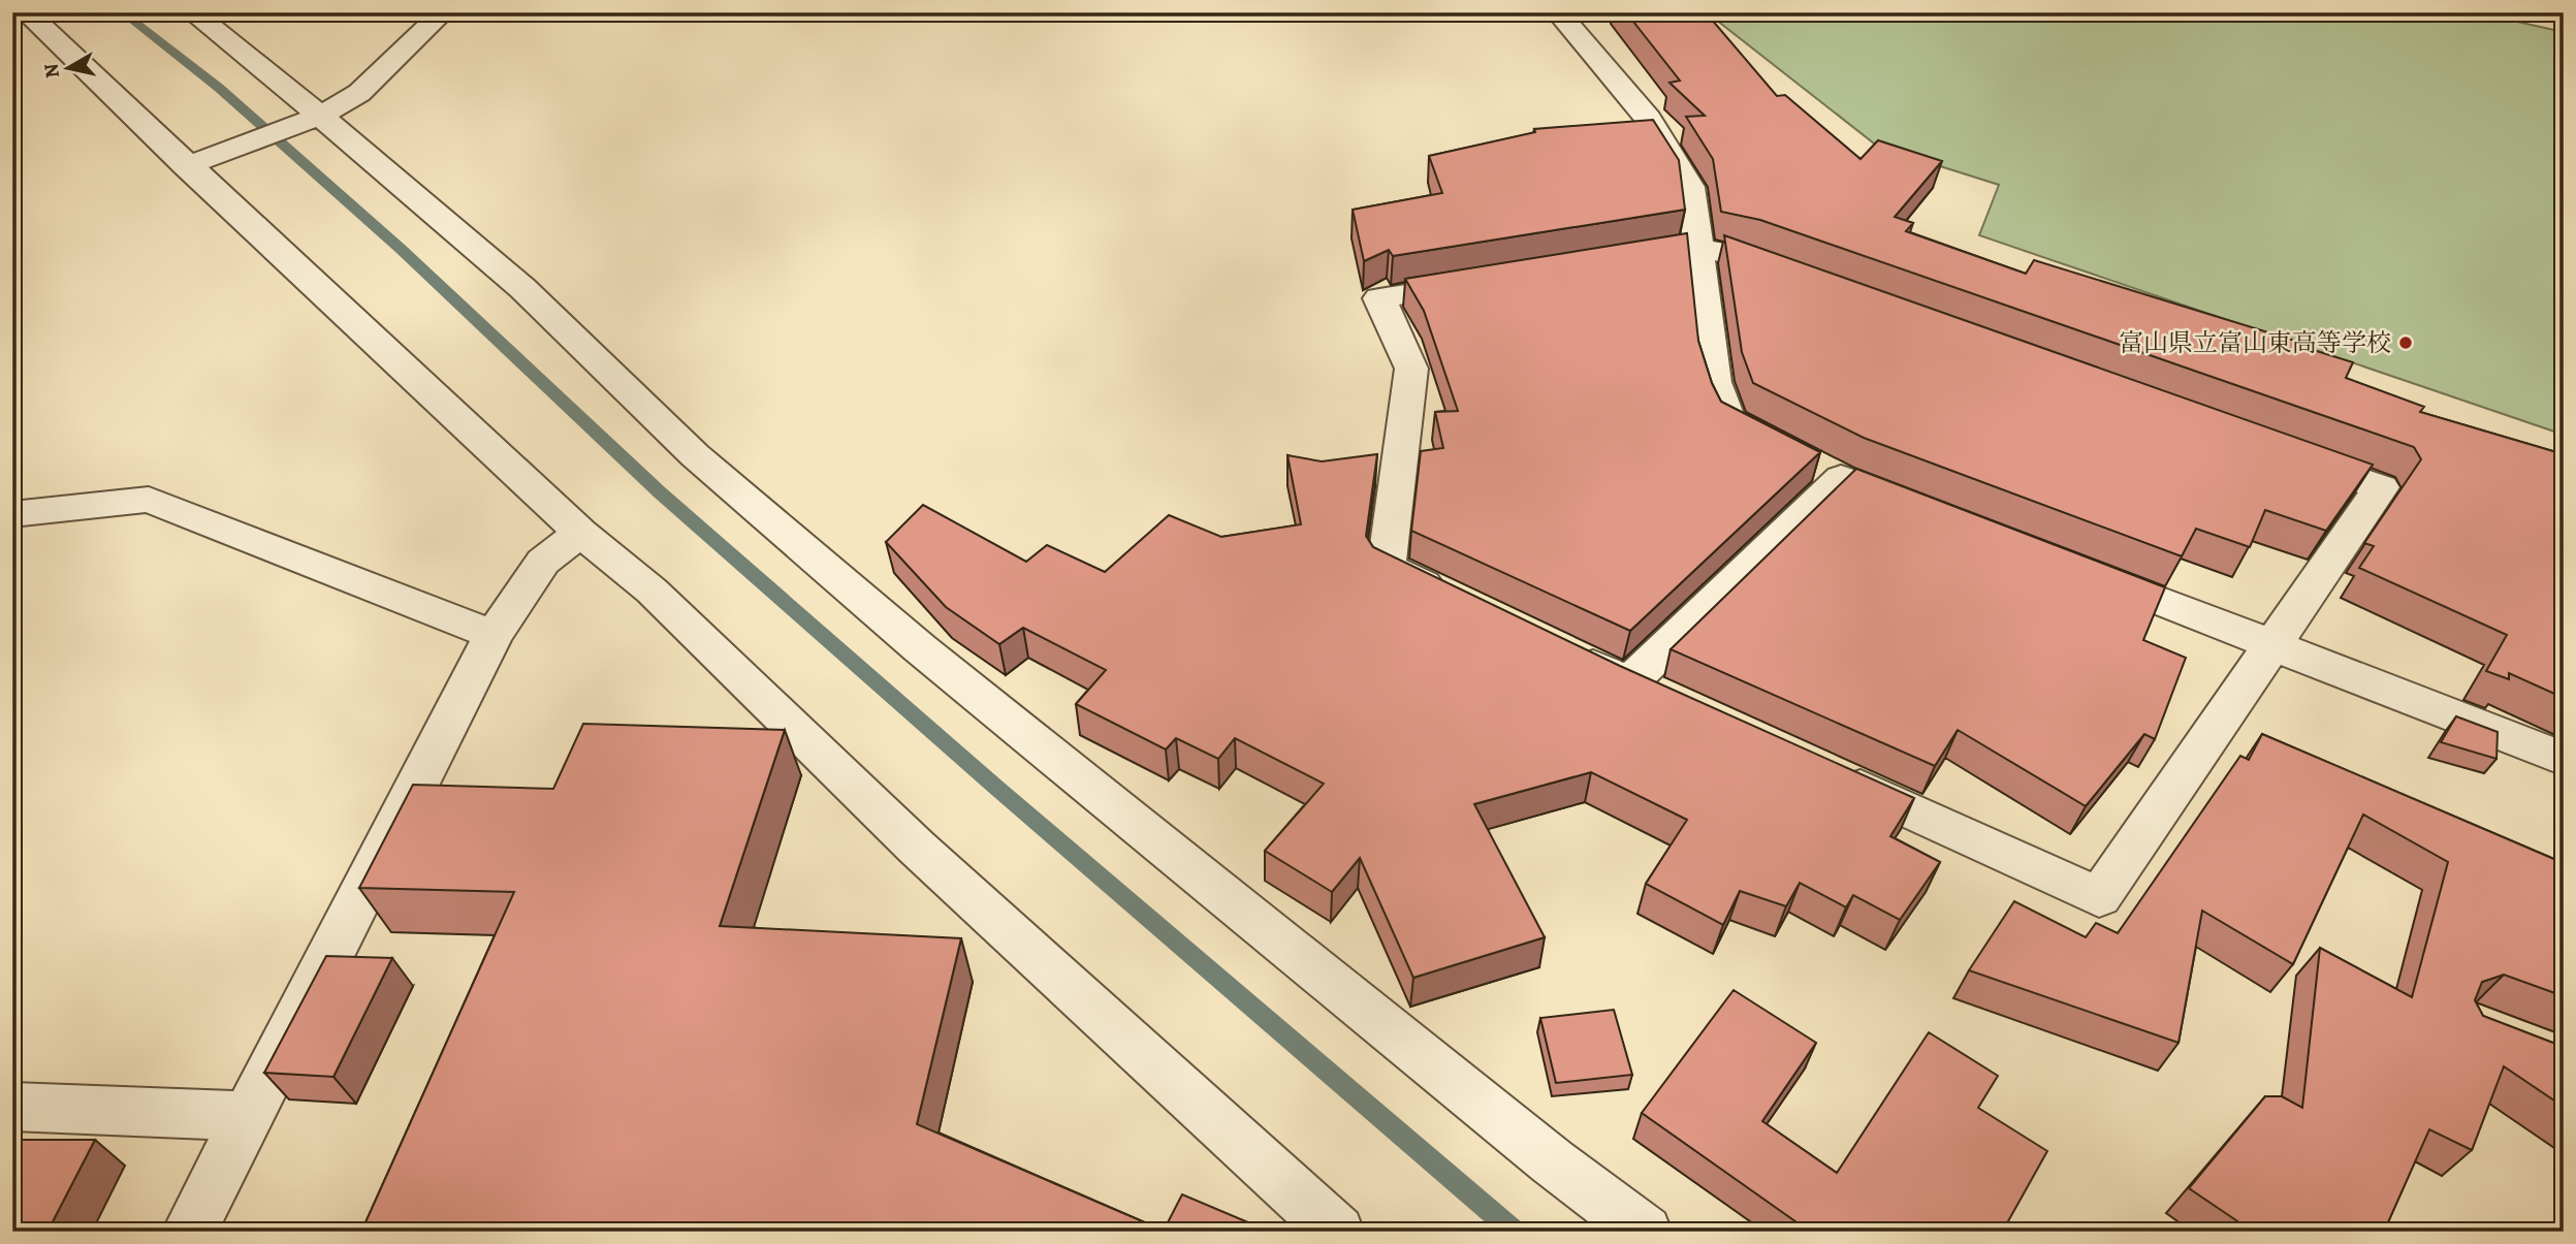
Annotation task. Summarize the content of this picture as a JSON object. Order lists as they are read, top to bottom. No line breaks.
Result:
{"places":["富山県立富山東高等学校"],"north":"left"}
